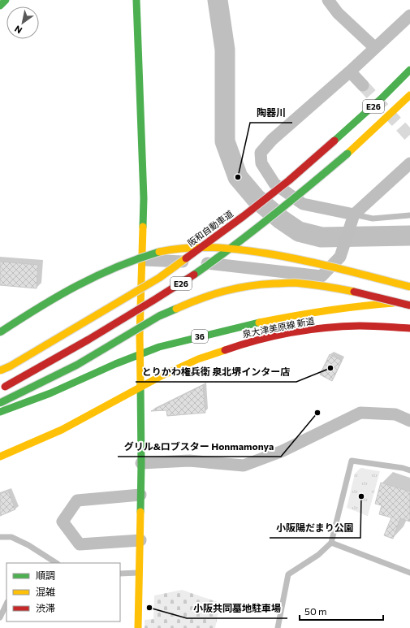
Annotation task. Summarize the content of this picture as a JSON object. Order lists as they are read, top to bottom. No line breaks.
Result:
{"streets":{"main road":["E26","阪和自動車道","泉大津美原線 新道","36"]},"places":["陶器川","とりかわ権兵衛 泉北堺インター店","グリル&ロブスター Honmamonya","小阪陽だまり公園","小阪共同墓地駐車場"],"legend":["順調","混雑","渋滞"],"scale_bar":"50 m","north":"bottom left"}
